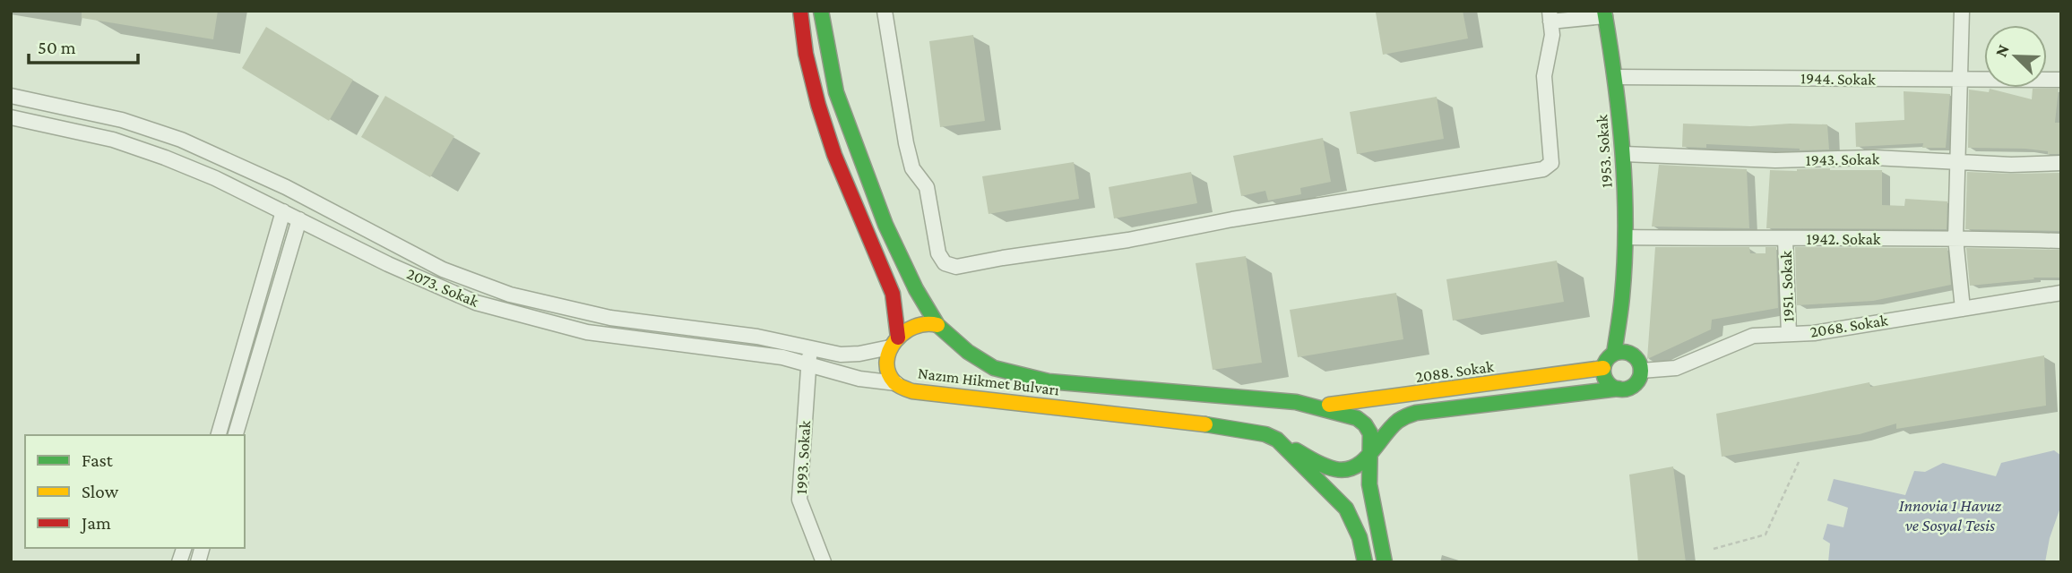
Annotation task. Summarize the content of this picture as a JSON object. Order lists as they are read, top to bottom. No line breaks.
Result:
{"streets":{"main road":["1953. Sokak","2088. Sokak","Nazım Hikmet Bulvarı"],"street":["1944. Sokak","1943. Sokak","1942. Sokak","1951. Sokak","2073. Sokak","2068. Sokak","1993. Sokak"]},"crossings":[["1944. Sokak","1953. Sokak"],["1953. Sokak","1943. Sokak"],["1953. Sokak","1942. Sokak"],["1942. Sokak","1951. Sokak"],["1951. Sokak","2068. Sokak"],["2073. Sokak","Nazım Hikmet Bulvarı"],["2073. Sokak","1993. Sokak"],["2068. Sokak","2088. Sokak"],["2088. Sokak","Nazım Hikmet Bulvarı"]],"water":["Innovia 1 Havuz ve Sosyal Tesis"],"legend":["Fast","Slow","Jam"],"scale_bar":"50 m","north":"top left"}
